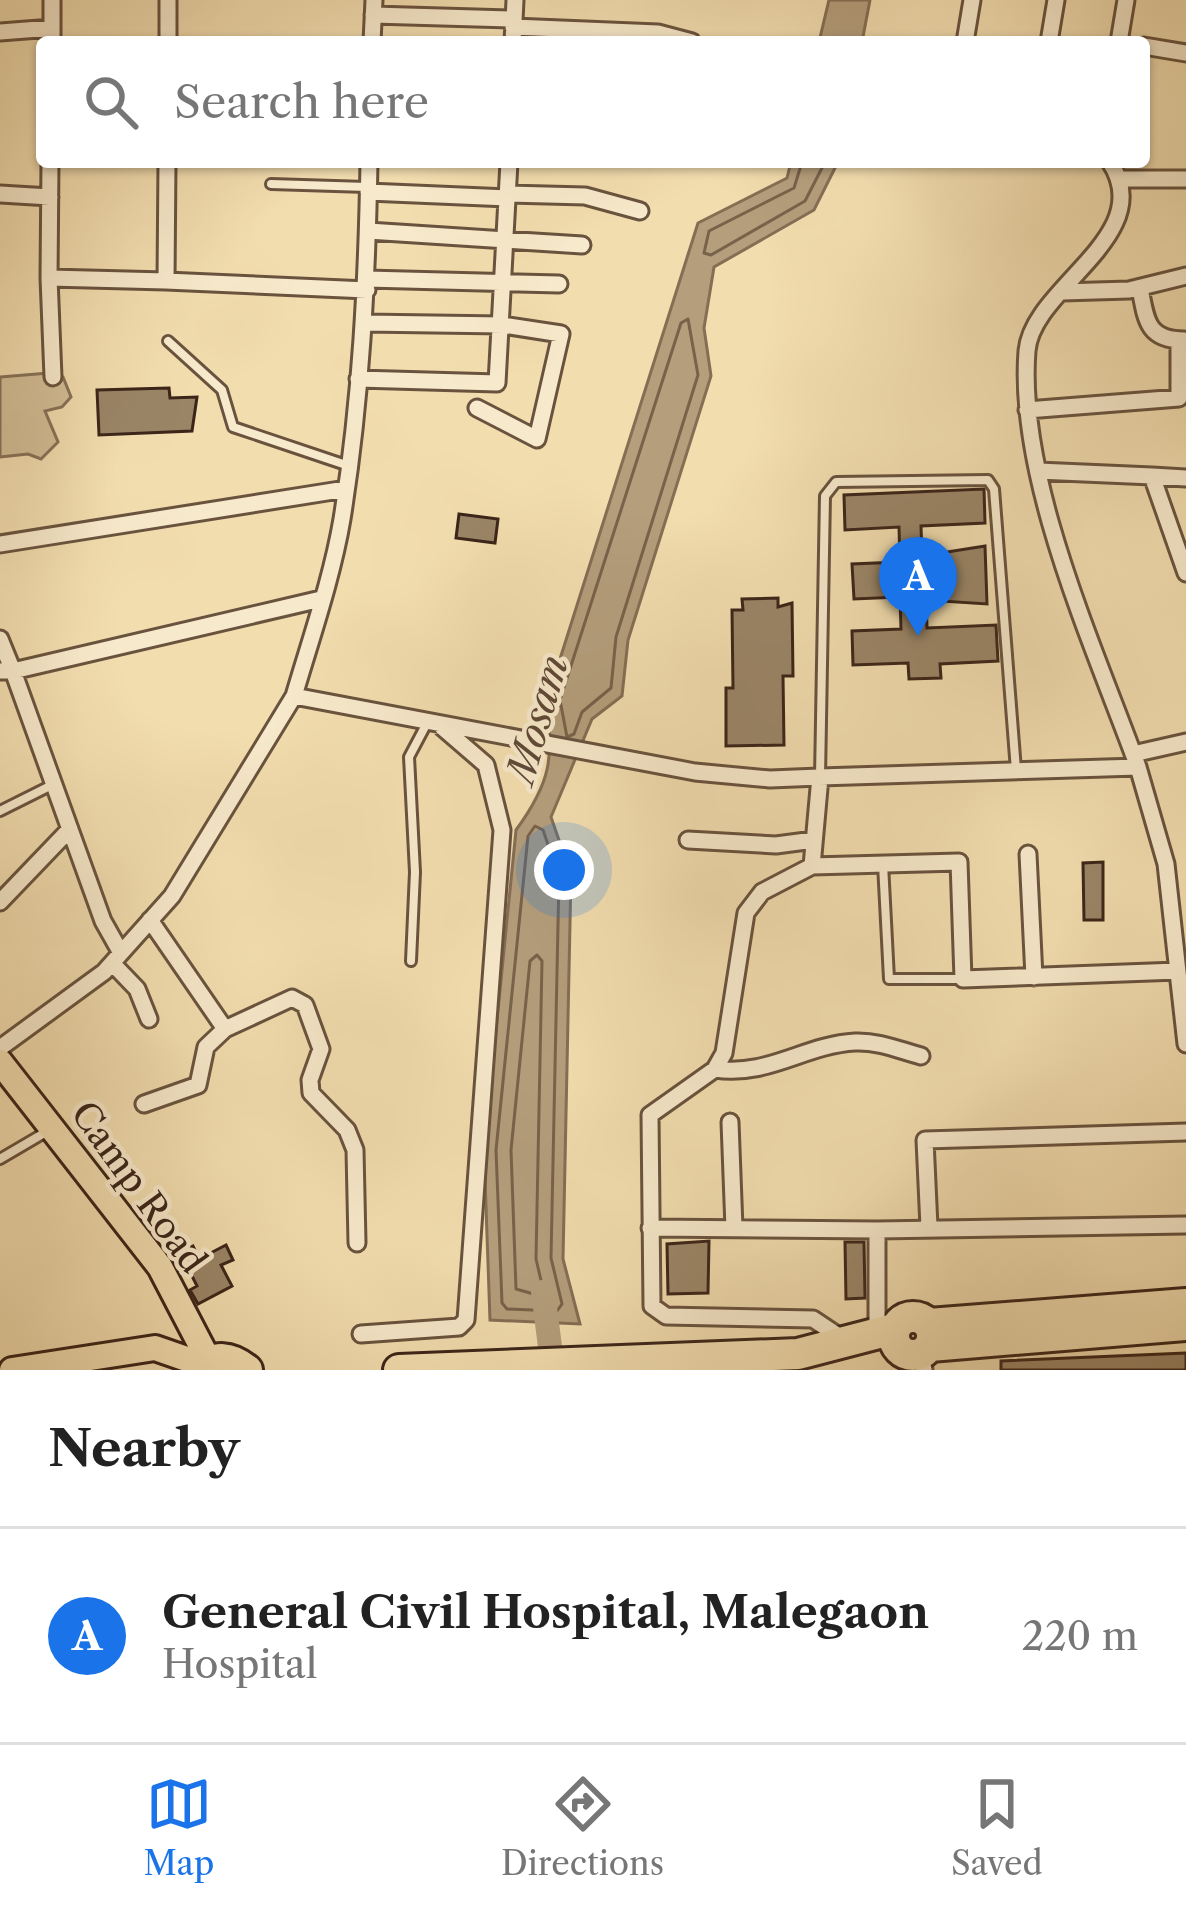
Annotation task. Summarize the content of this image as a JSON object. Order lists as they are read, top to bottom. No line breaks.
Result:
{"streets":{"main road":["Camp Road"]},"water":["Mosam"],"page":{"search":"Search here","pins":"A","heading":"Nearby","list":[{"mark":"A","name":"General Civil Hospital, Malegaon","note":"Hospital","value":"220 m"}],"nav":["Map","Directions","Saved"]}}
